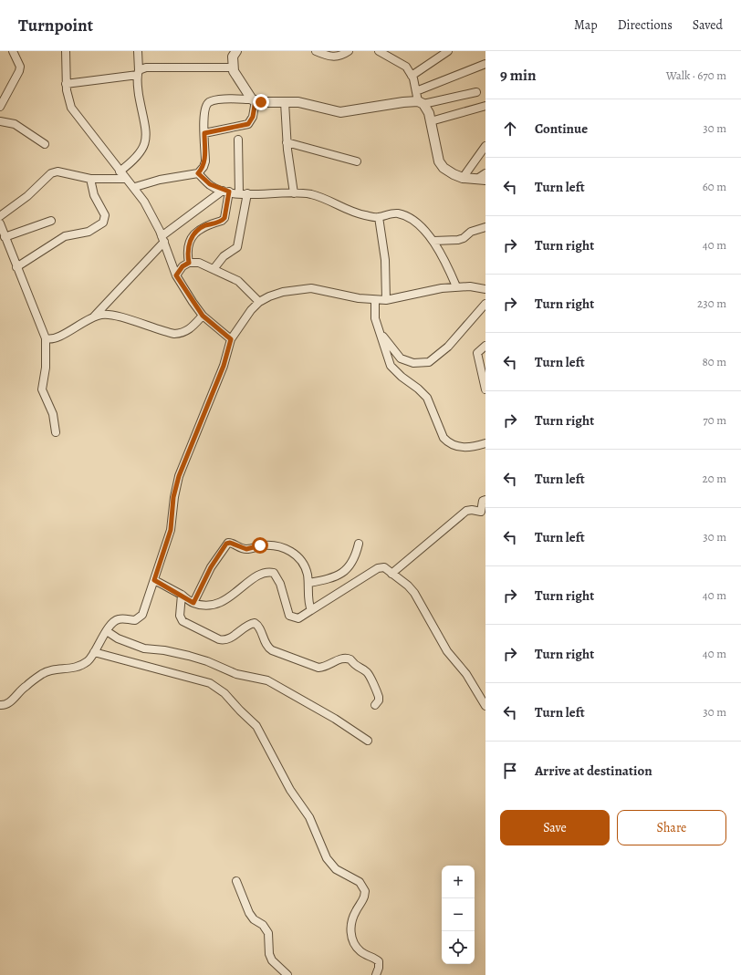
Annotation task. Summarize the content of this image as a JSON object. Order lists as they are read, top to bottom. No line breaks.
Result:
{"page":{"header":"Turnpoint","nav":["Map","Directions","Saved"],"heading":["9 min","Walk · 670 m"],"list":[["Continue","30 m"],["Turn left","60 m"],["Turn right","40 m"],["Turn right","230 m"],["Turn left","80 m"],["Turn right","70 m"],["Turn left","20 m"],["Turn left","30 m"],["Turn right","40 m"],["Turn right","40 m"],["Turn left","30 m"],"Arrive at destination"],"buttons":["Save","Share"],"map_buttons":["+","−"]}}
